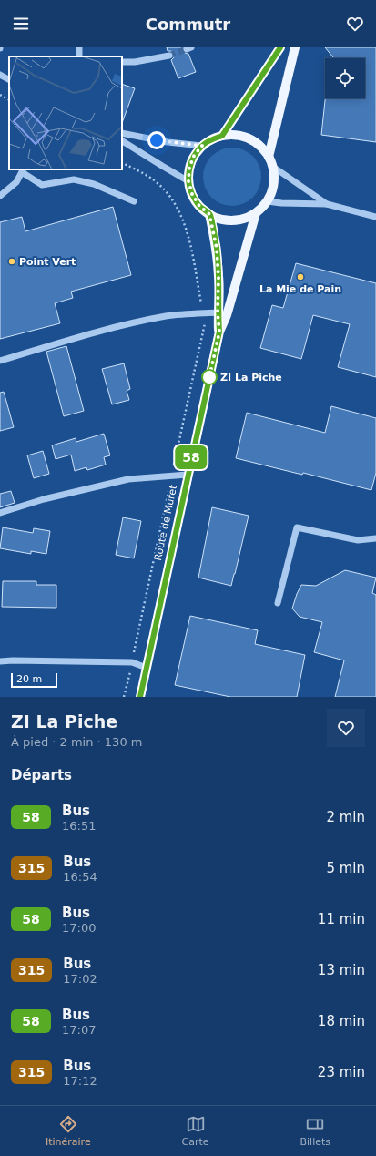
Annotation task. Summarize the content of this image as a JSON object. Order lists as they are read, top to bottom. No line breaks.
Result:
{"streets":{"main road":["Route de Muret"]},"places":["Point Vert","La Mie de Pain","ZI La Piche"],"lines":["bus line 58"],"scale_bar":"20 m","page":{"header":"Commutr","on_map":"58","scale":"20 m","heading":[["ZI La Piche","À pied · 2 min · 130 m"],"Départs"],"list":[{"mark":"58","name":"Bus","note":"16:51","value":"2 min"},{"mark":"315","name":"Bus","note":"16:54","value":"5 min"},{"mark":"58","name":"Bus","note":"17:00","value":"11 min"},{"mark":"315","name":"Bus","note":"17:02","value":"13 min"},{"mark":"58","name":"Bus","note":"17:07","value":"18 min"},{"mark":"315","name":"Bus","note":"17:12","value":"23 min"}],"tabs":["Itinéraire","Carte","Billets"]}}
